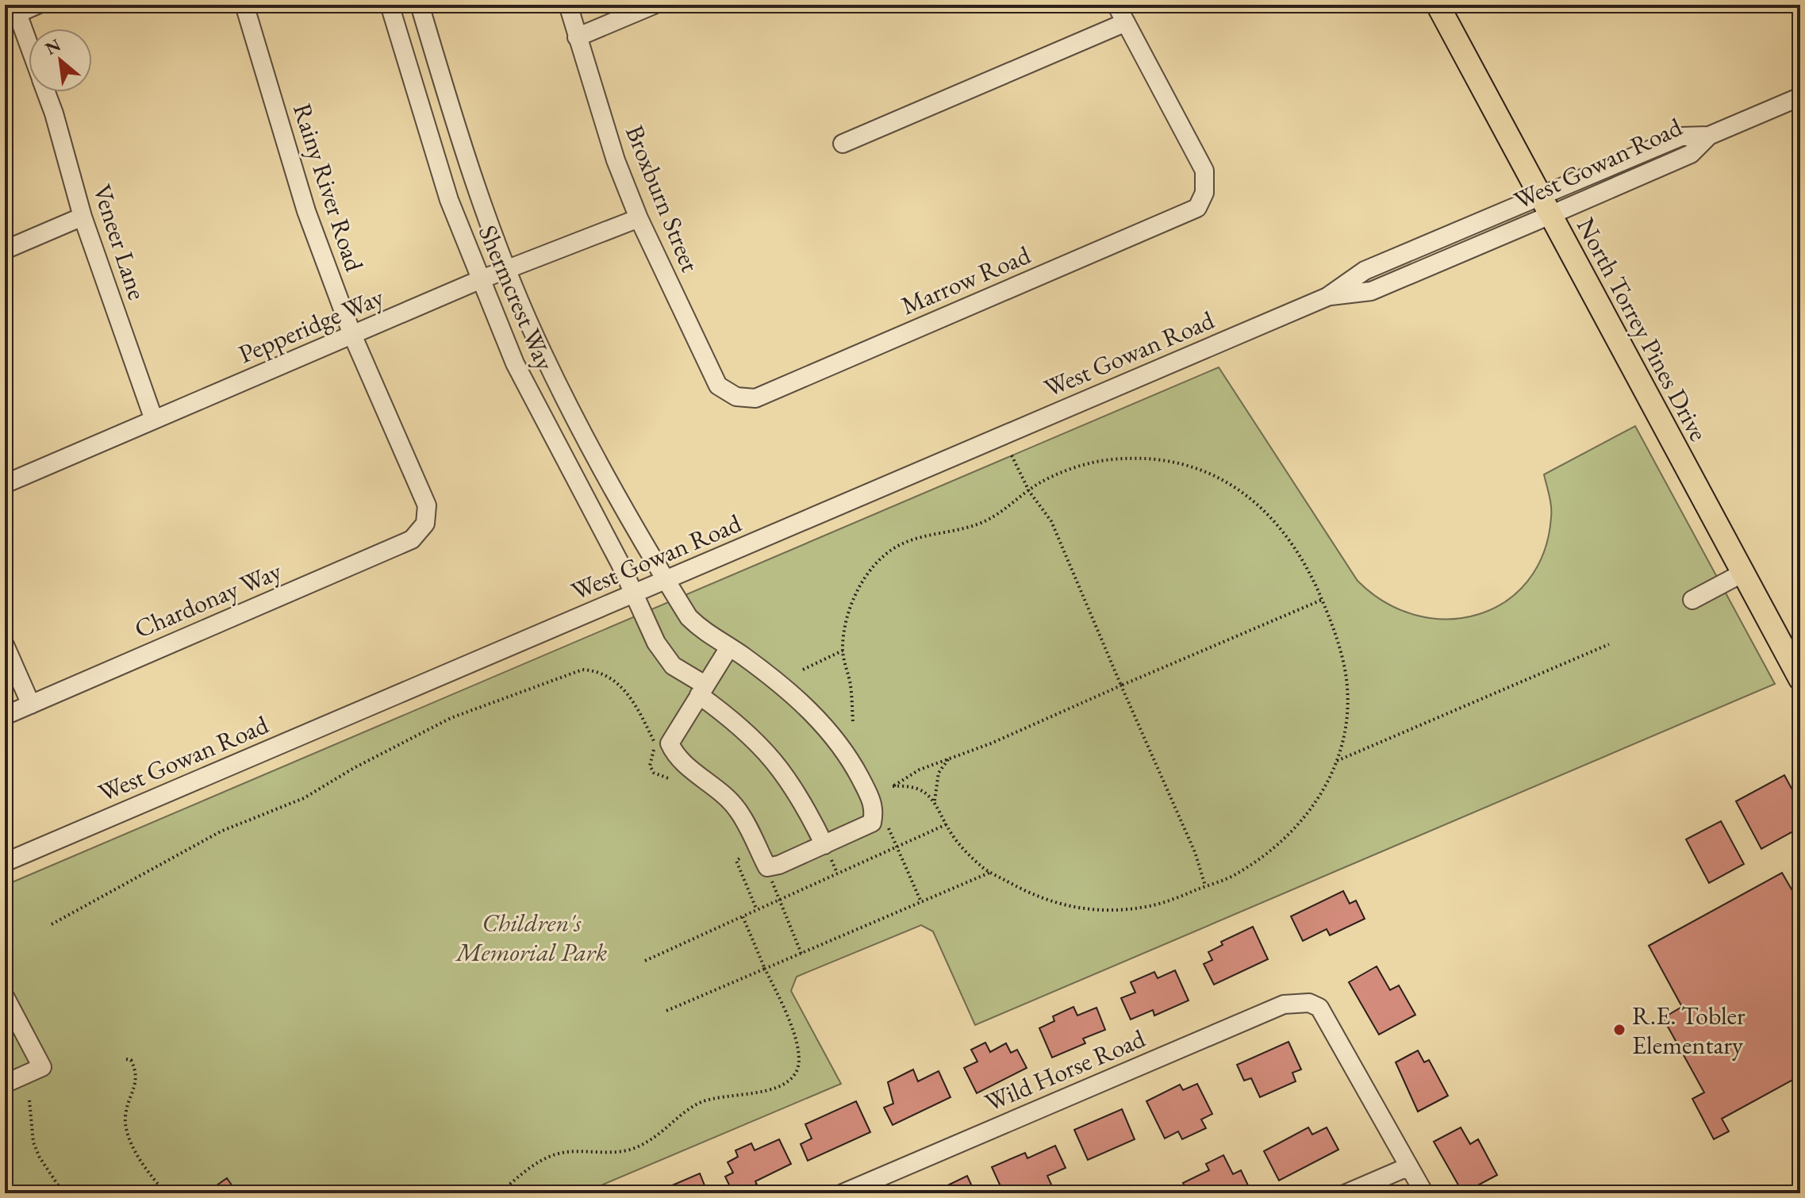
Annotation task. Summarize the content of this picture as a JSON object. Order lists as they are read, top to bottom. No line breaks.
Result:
{"streets":{"main road":["North Torrey Pines Drive"],"street":["West Gowan Road","Rainy River Road","Broxburn Street","Veneer Lane","Marrow Road","Shermcrest Way","Pepperidge Way","Chardonay Way","Wild Horse Road"]},"crossings":[["West Gowan Road","Shermcrest Way"],["West Gowan Road","North Torrey Pines Drive"],["Rainy River Road","Pepperidge Way"],["Rainy River Road","Chardonay Way"],["Broxburn Street","Marrow Road"],["Broxburn Street","Pepperidge Way"],["Veneer Lane","Pepperidge Way"],["Shermcrest Way","Pepperidge Way"]],"parks":["Children's Memorial Park"],"places":["R.E. Tobler Elementary"],"north":"top left"}
